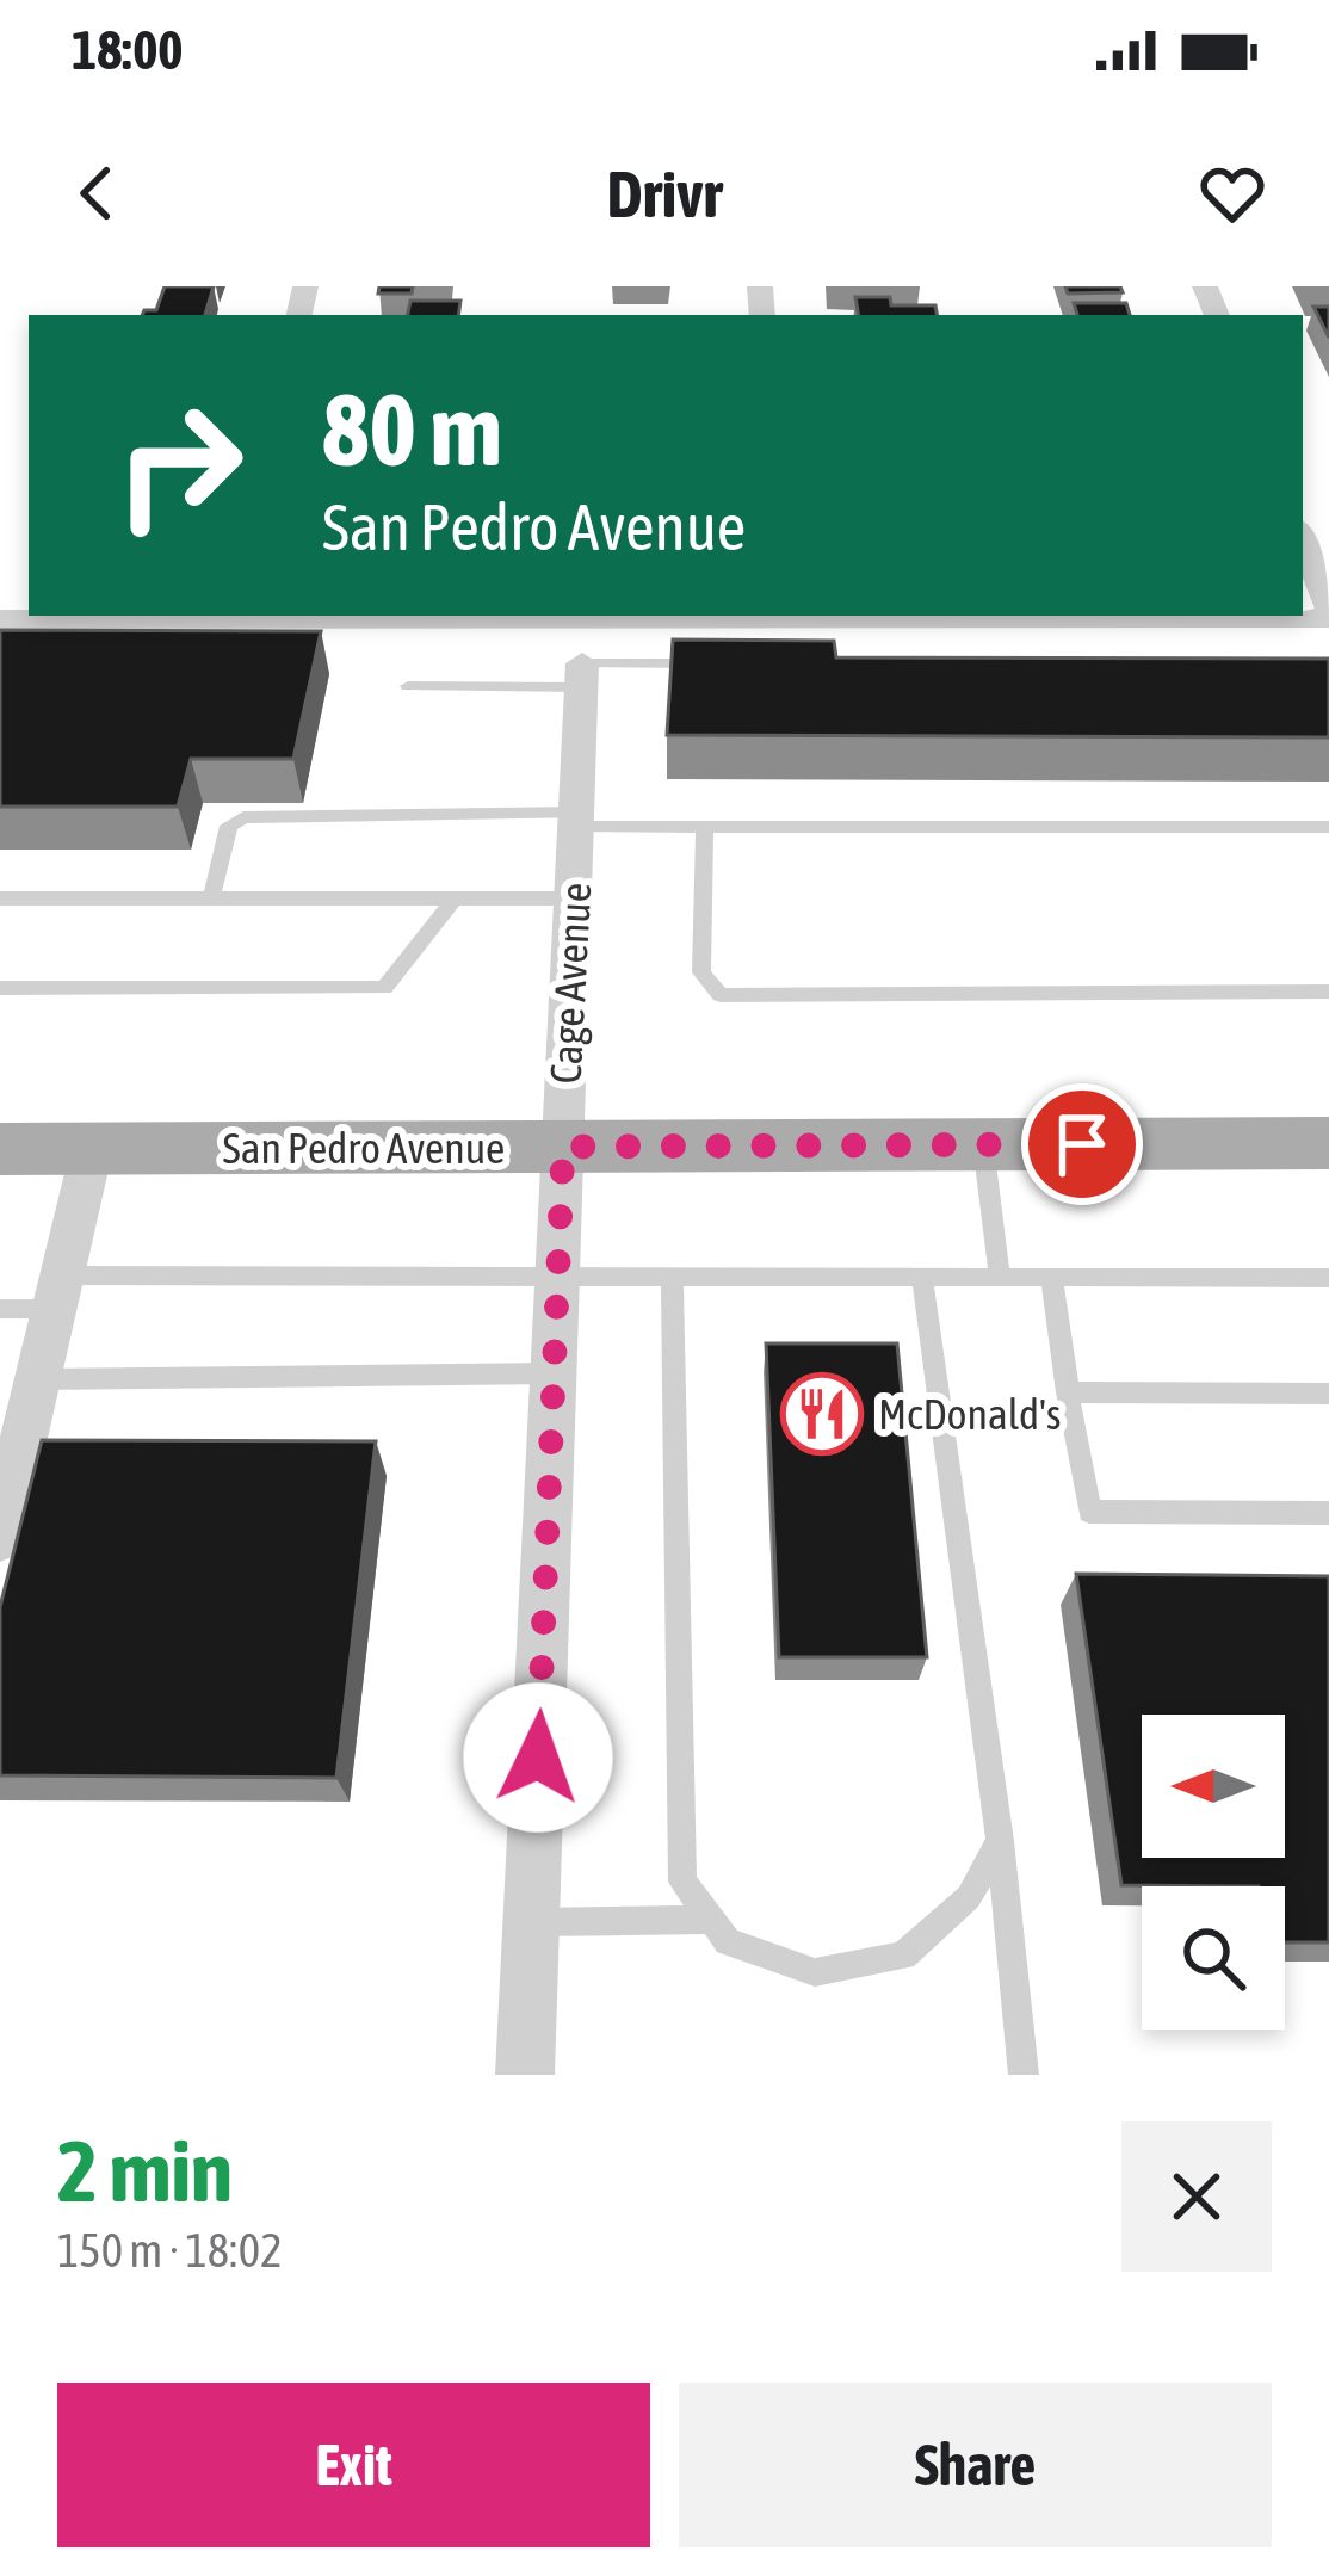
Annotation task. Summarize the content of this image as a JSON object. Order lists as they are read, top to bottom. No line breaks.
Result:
{"streets":{"main road":["San Pedro Avenue"],"street":["Cage Avenue"]},"crossings":[["Cage Avenue","San Pedro Avenue"]],"places":{"restaurant":["McDonald's"]},"north":"left","page":{"status":"18:00","header":"Drivr","turn":["80 m","San Pedro Avenue"],"heading":["2 min","150 m · 18:02"],"buttons":["Exit","Share"]}}
